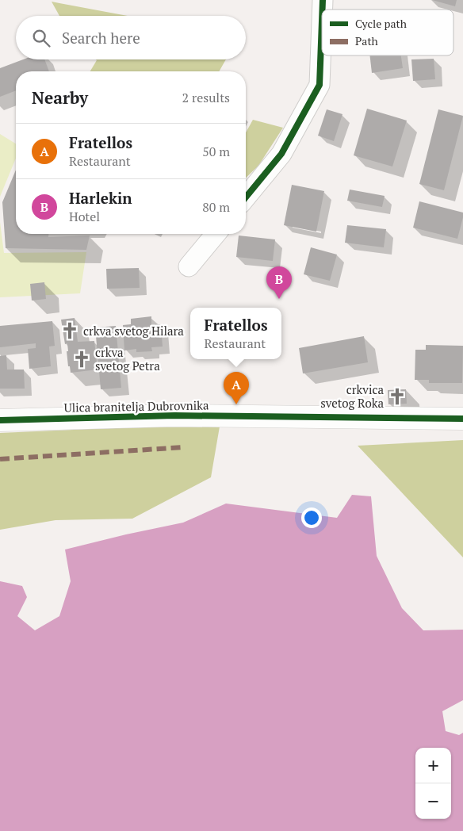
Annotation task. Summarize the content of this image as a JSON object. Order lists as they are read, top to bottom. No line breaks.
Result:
{"streets":{"street":["Ulica branitelja Dubrovnika"]},"places":{"church":["crkva svetog Hilara","crkva svetog Petra","crkvica svetog Roka"]},"legend":["Cycle path","Path"],"page":{"search":"Search here","heading":["Nearby","2 results"],"list":[{"mark":"A","name":"Fratellos","note":"Restaurant","value":"50 m"},{"mark":"B","name":"Harlekin","note":"Hotel","value":"80 m"}],"pins":["B","A"],"popup":["Fratellos","Restaurant"],"map_buttons":["+","−"]}}
